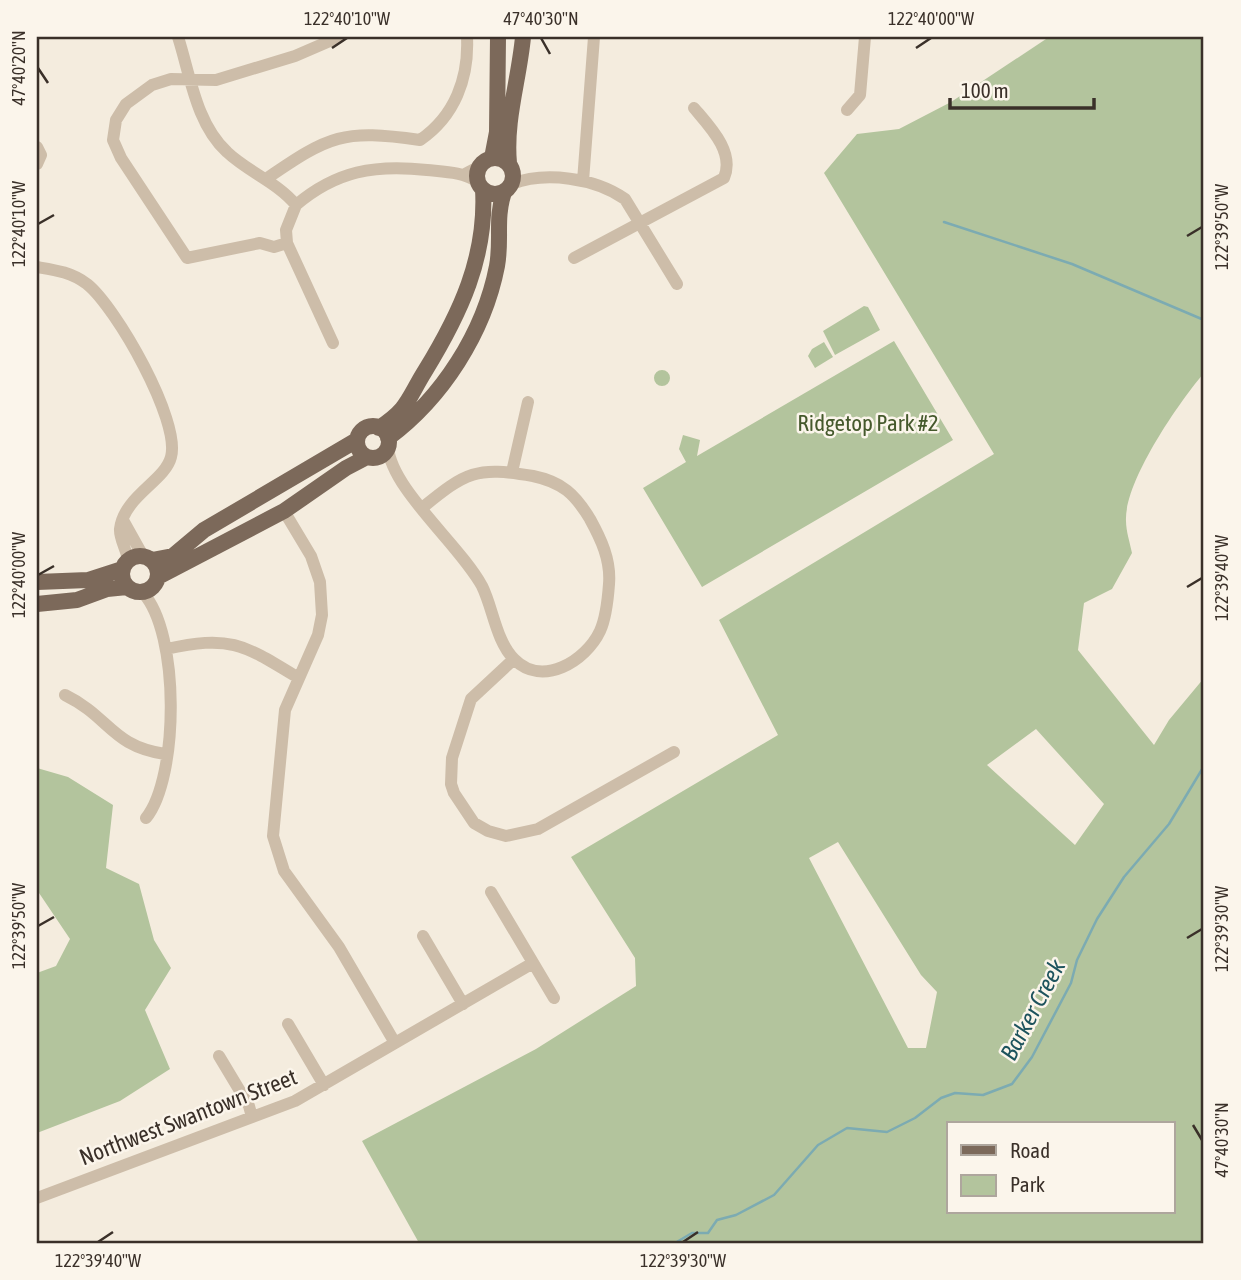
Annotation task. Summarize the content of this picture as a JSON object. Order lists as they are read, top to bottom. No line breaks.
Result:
{"streets":{"street":["Northwest Swantown Street"]},"water":["Barker Creek"],"parks":["Ridgetop Park #2"],"legend":["Road","Park"],"scale_bar":"100 m","coordinates":["122°40'10\"W","47°40'30\"N","122°40'00\"W","47°40'20\"N","122°39'50\"W","122°39'40\"W","122°39'30\"W"]}
